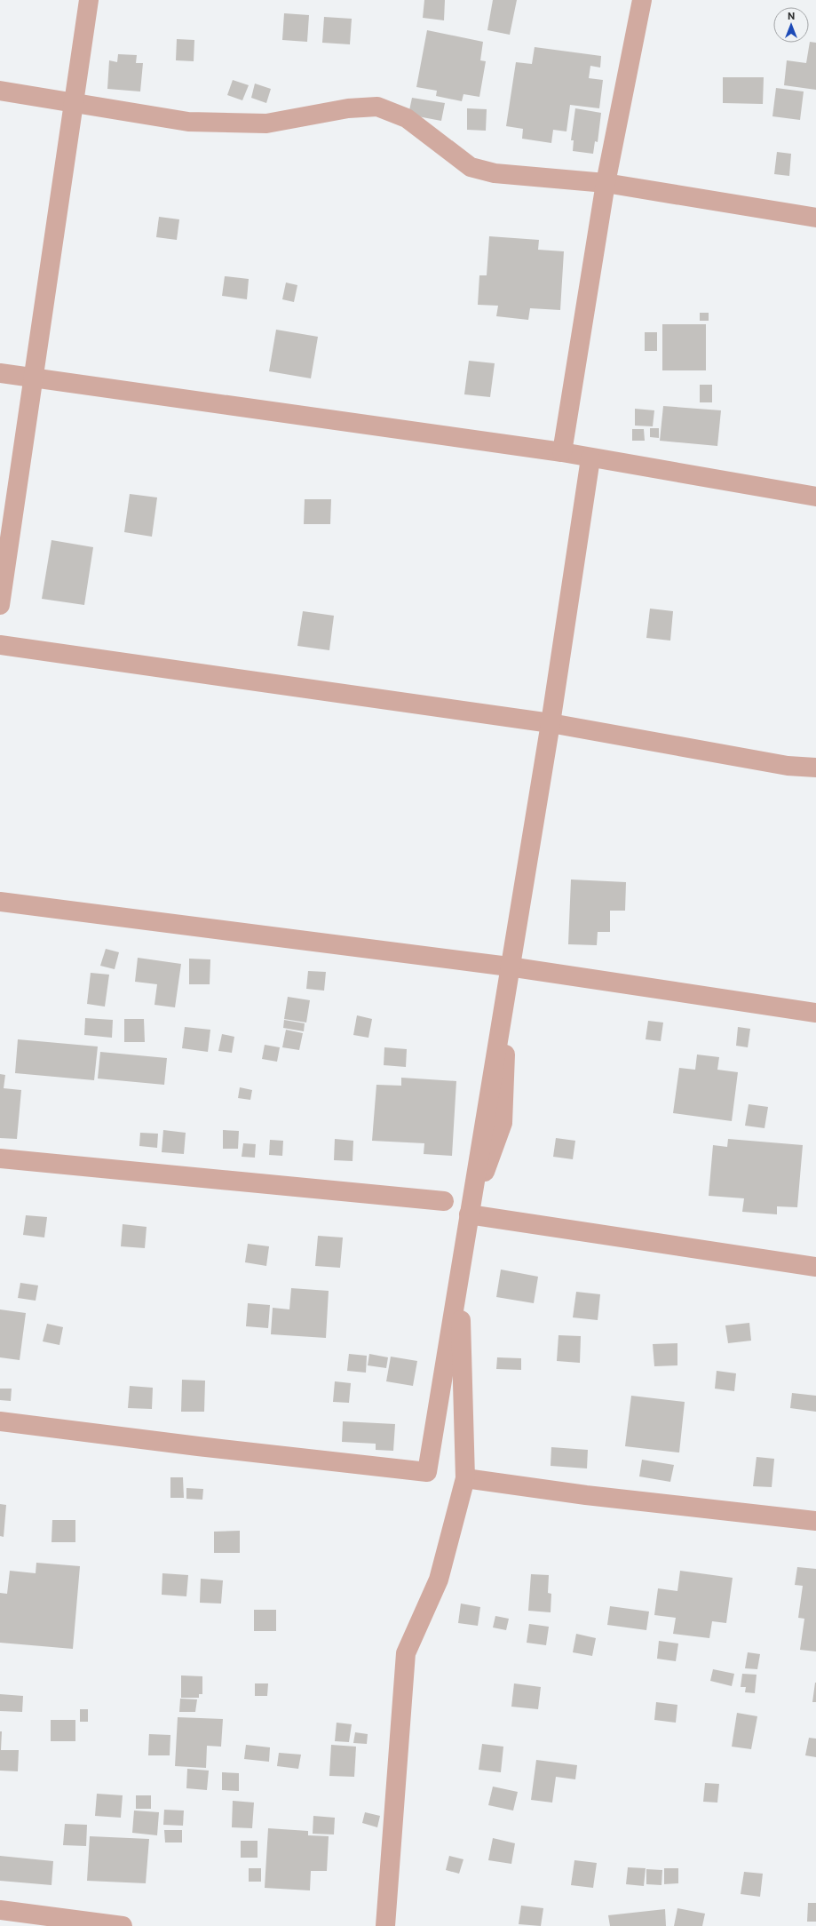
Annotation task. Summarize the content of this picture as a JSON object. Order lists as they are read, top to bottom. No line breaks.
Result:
{"north":"top"}
